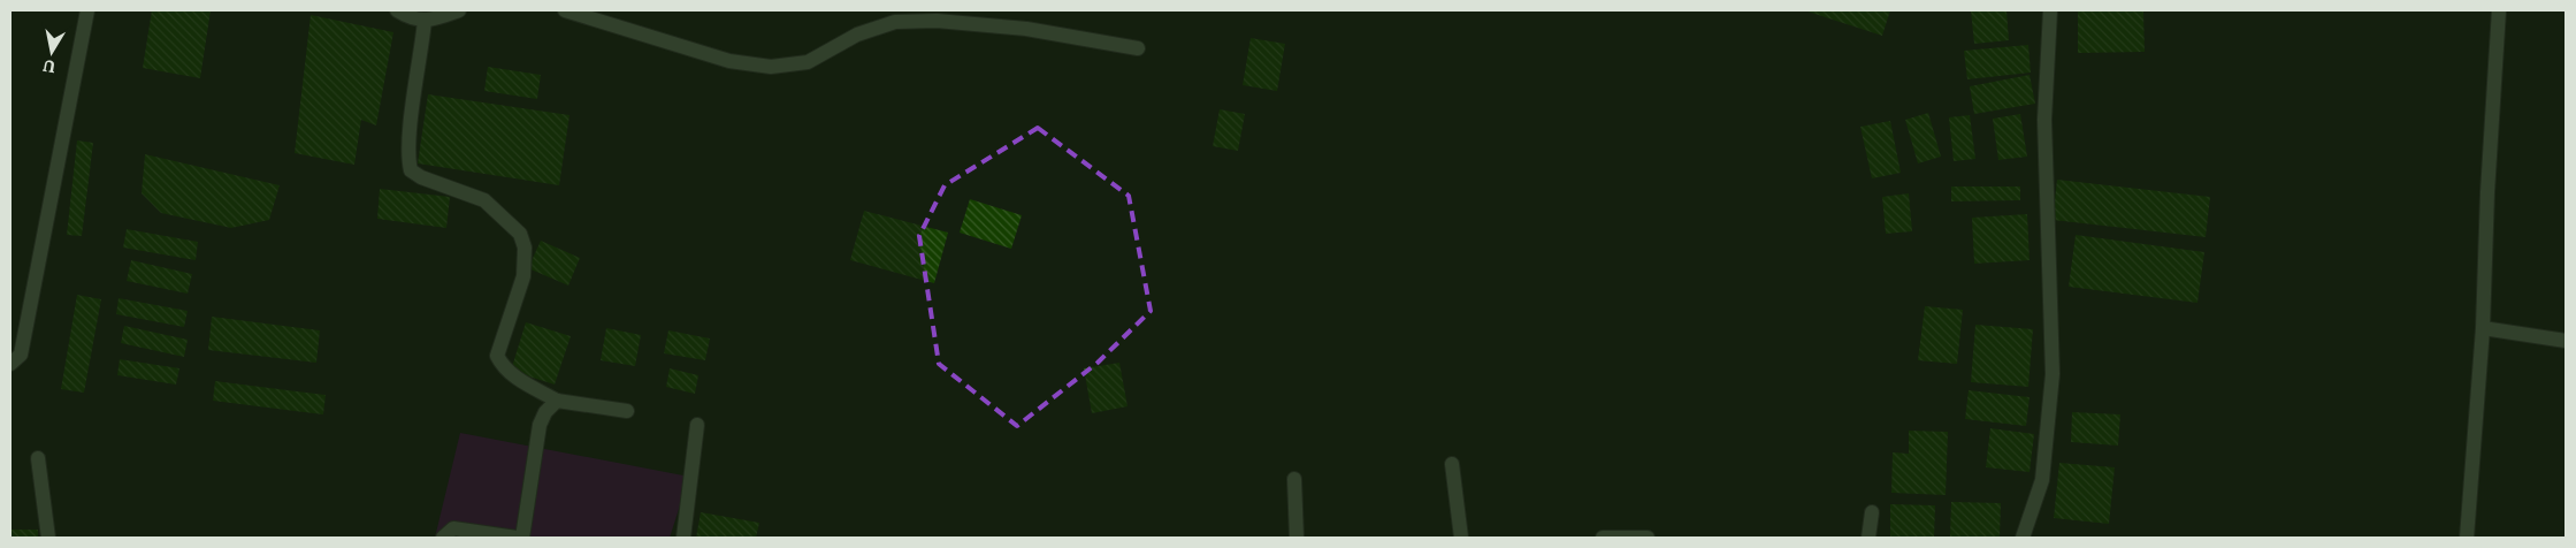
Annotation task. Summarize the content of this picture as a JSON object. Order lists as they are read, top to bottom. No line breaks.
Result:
{"north":"bottom"}
